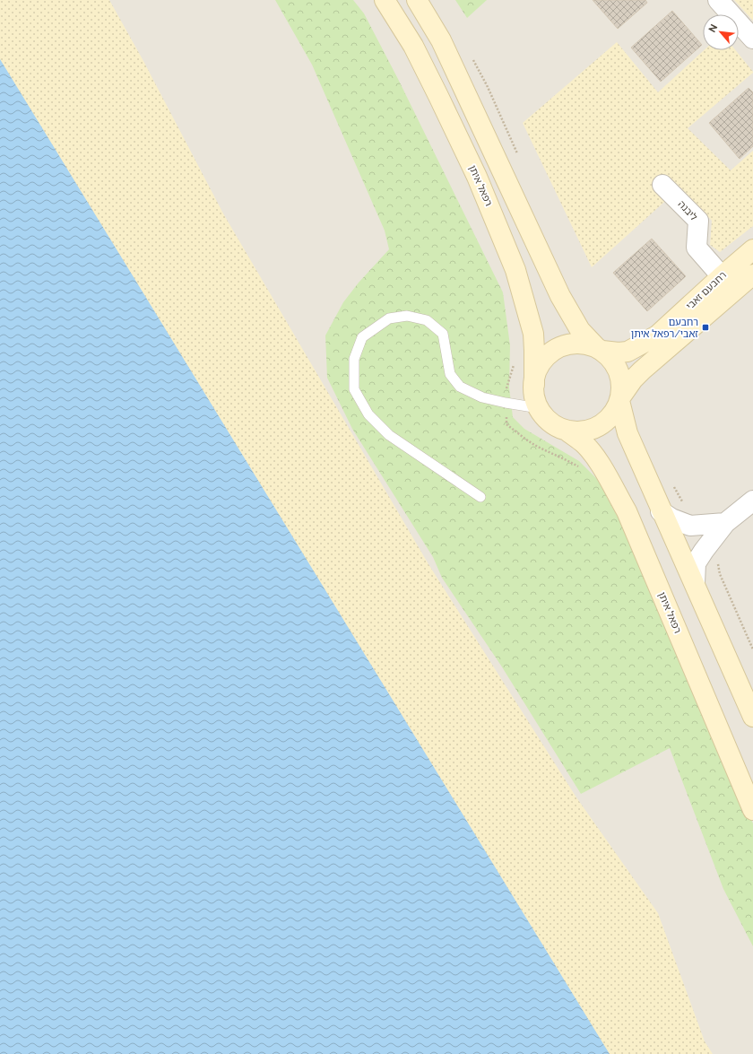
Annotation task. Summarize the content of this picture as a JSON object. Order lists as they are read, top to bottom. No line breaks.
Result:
{"streets":{"street":["רפאל איתן","ליבנה","רחבעם זאבי"]},"crossings":[["רפאל איתן","רחבעם זאבי"],["ליבנה","רחבעם זאבי"]],"places":{"transit":["רחבעם זאבי/רפאל איתן"]},"north":"top left"}
